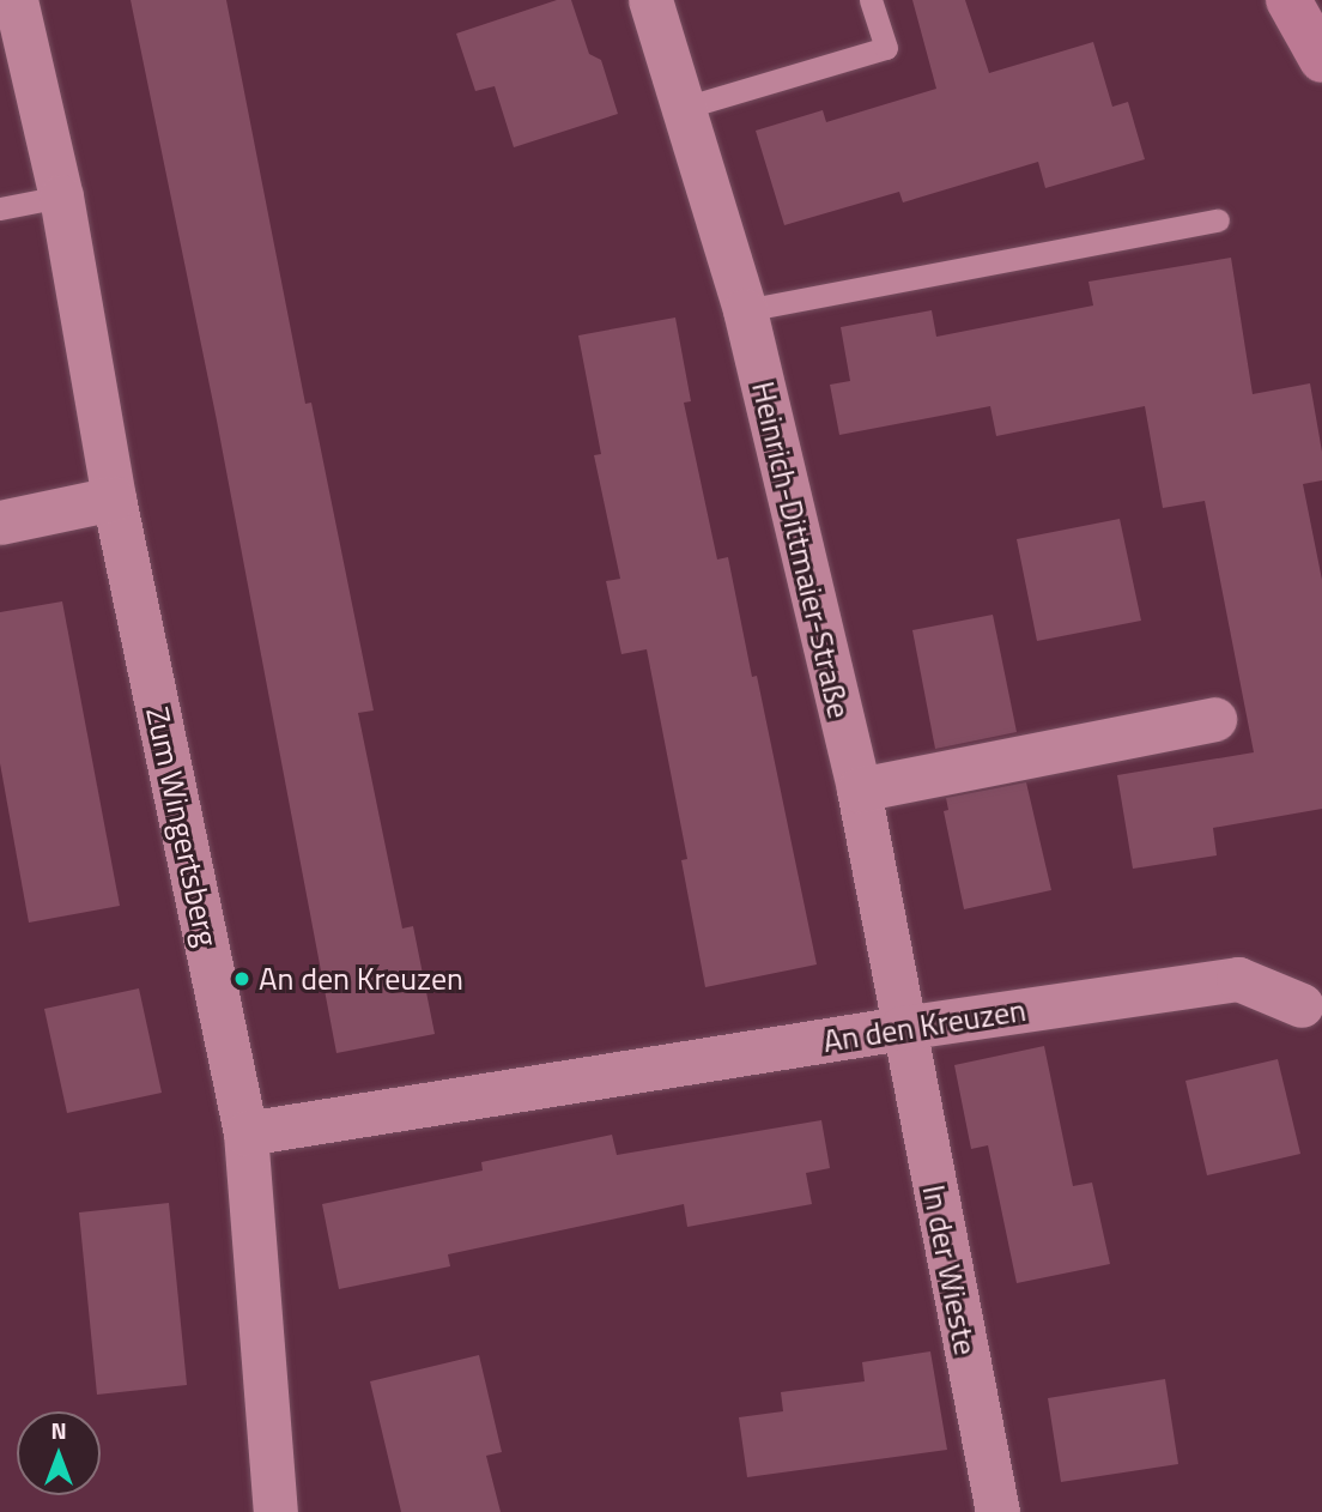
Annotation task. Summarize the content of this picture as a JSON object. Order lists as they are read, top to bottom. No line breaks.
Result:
{"streets":{"street":["Heinrich-Dittmaier-Straße","Zum Wingertsberg","An den Kreuzen","In der Wieste"]},"crossings":[["Heinrich-Dittmaier-Straße","An den Kreuzen"],["Heinrich-Dittmaier-Straße","In der Wieste"],["Zum Wingertsberg","An den Kreuzen"],["An den Kreuzen","In der Wieste"]],"places":["An den Kreuzen"],"north":"top"}
